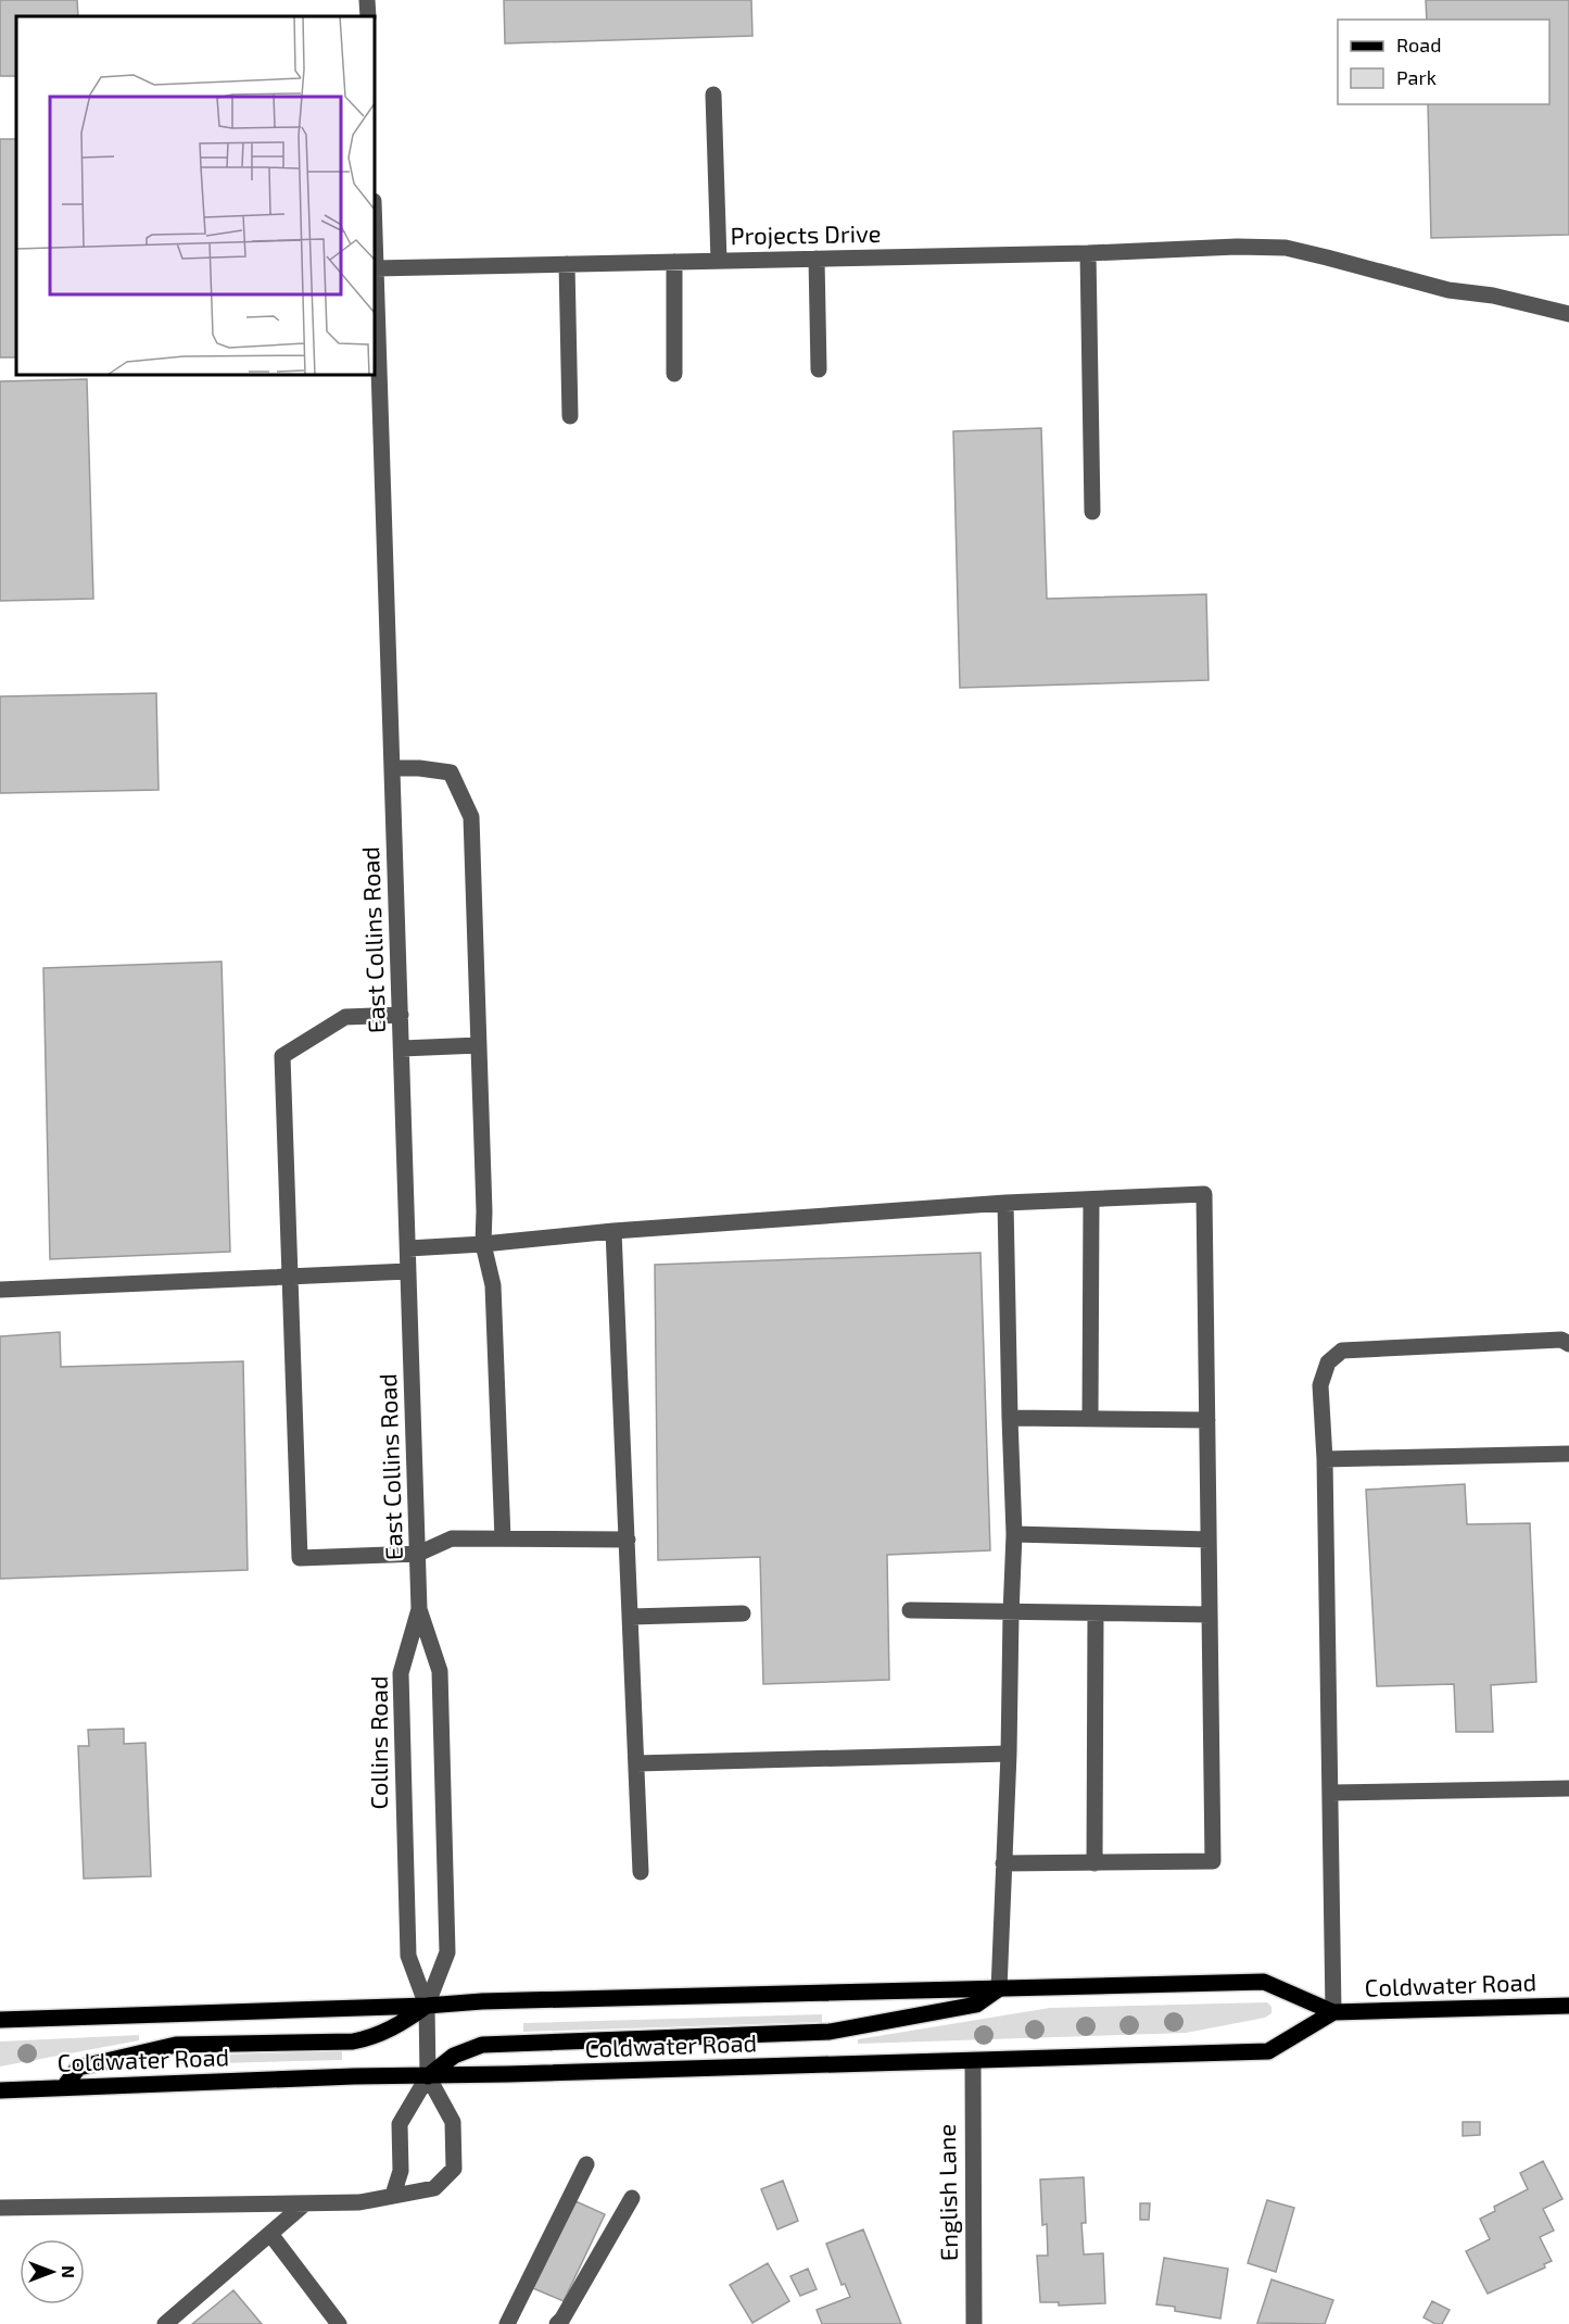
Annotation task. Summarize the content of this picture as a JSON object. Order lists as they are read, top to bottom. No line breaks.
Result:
{"streets":{"main road":["Coldwater Road"],"street":["Projects Drive","East Collins Road","Collins Road","English Lane"]},"crossings":[["Projects Drive","East Collins Road"],["East Collins Road","Collins Road"],["Collins Road","Coldwater Road"],["Coldwater Road","English Lane"]],"legend":["Road","Park"],"north":"right"}
